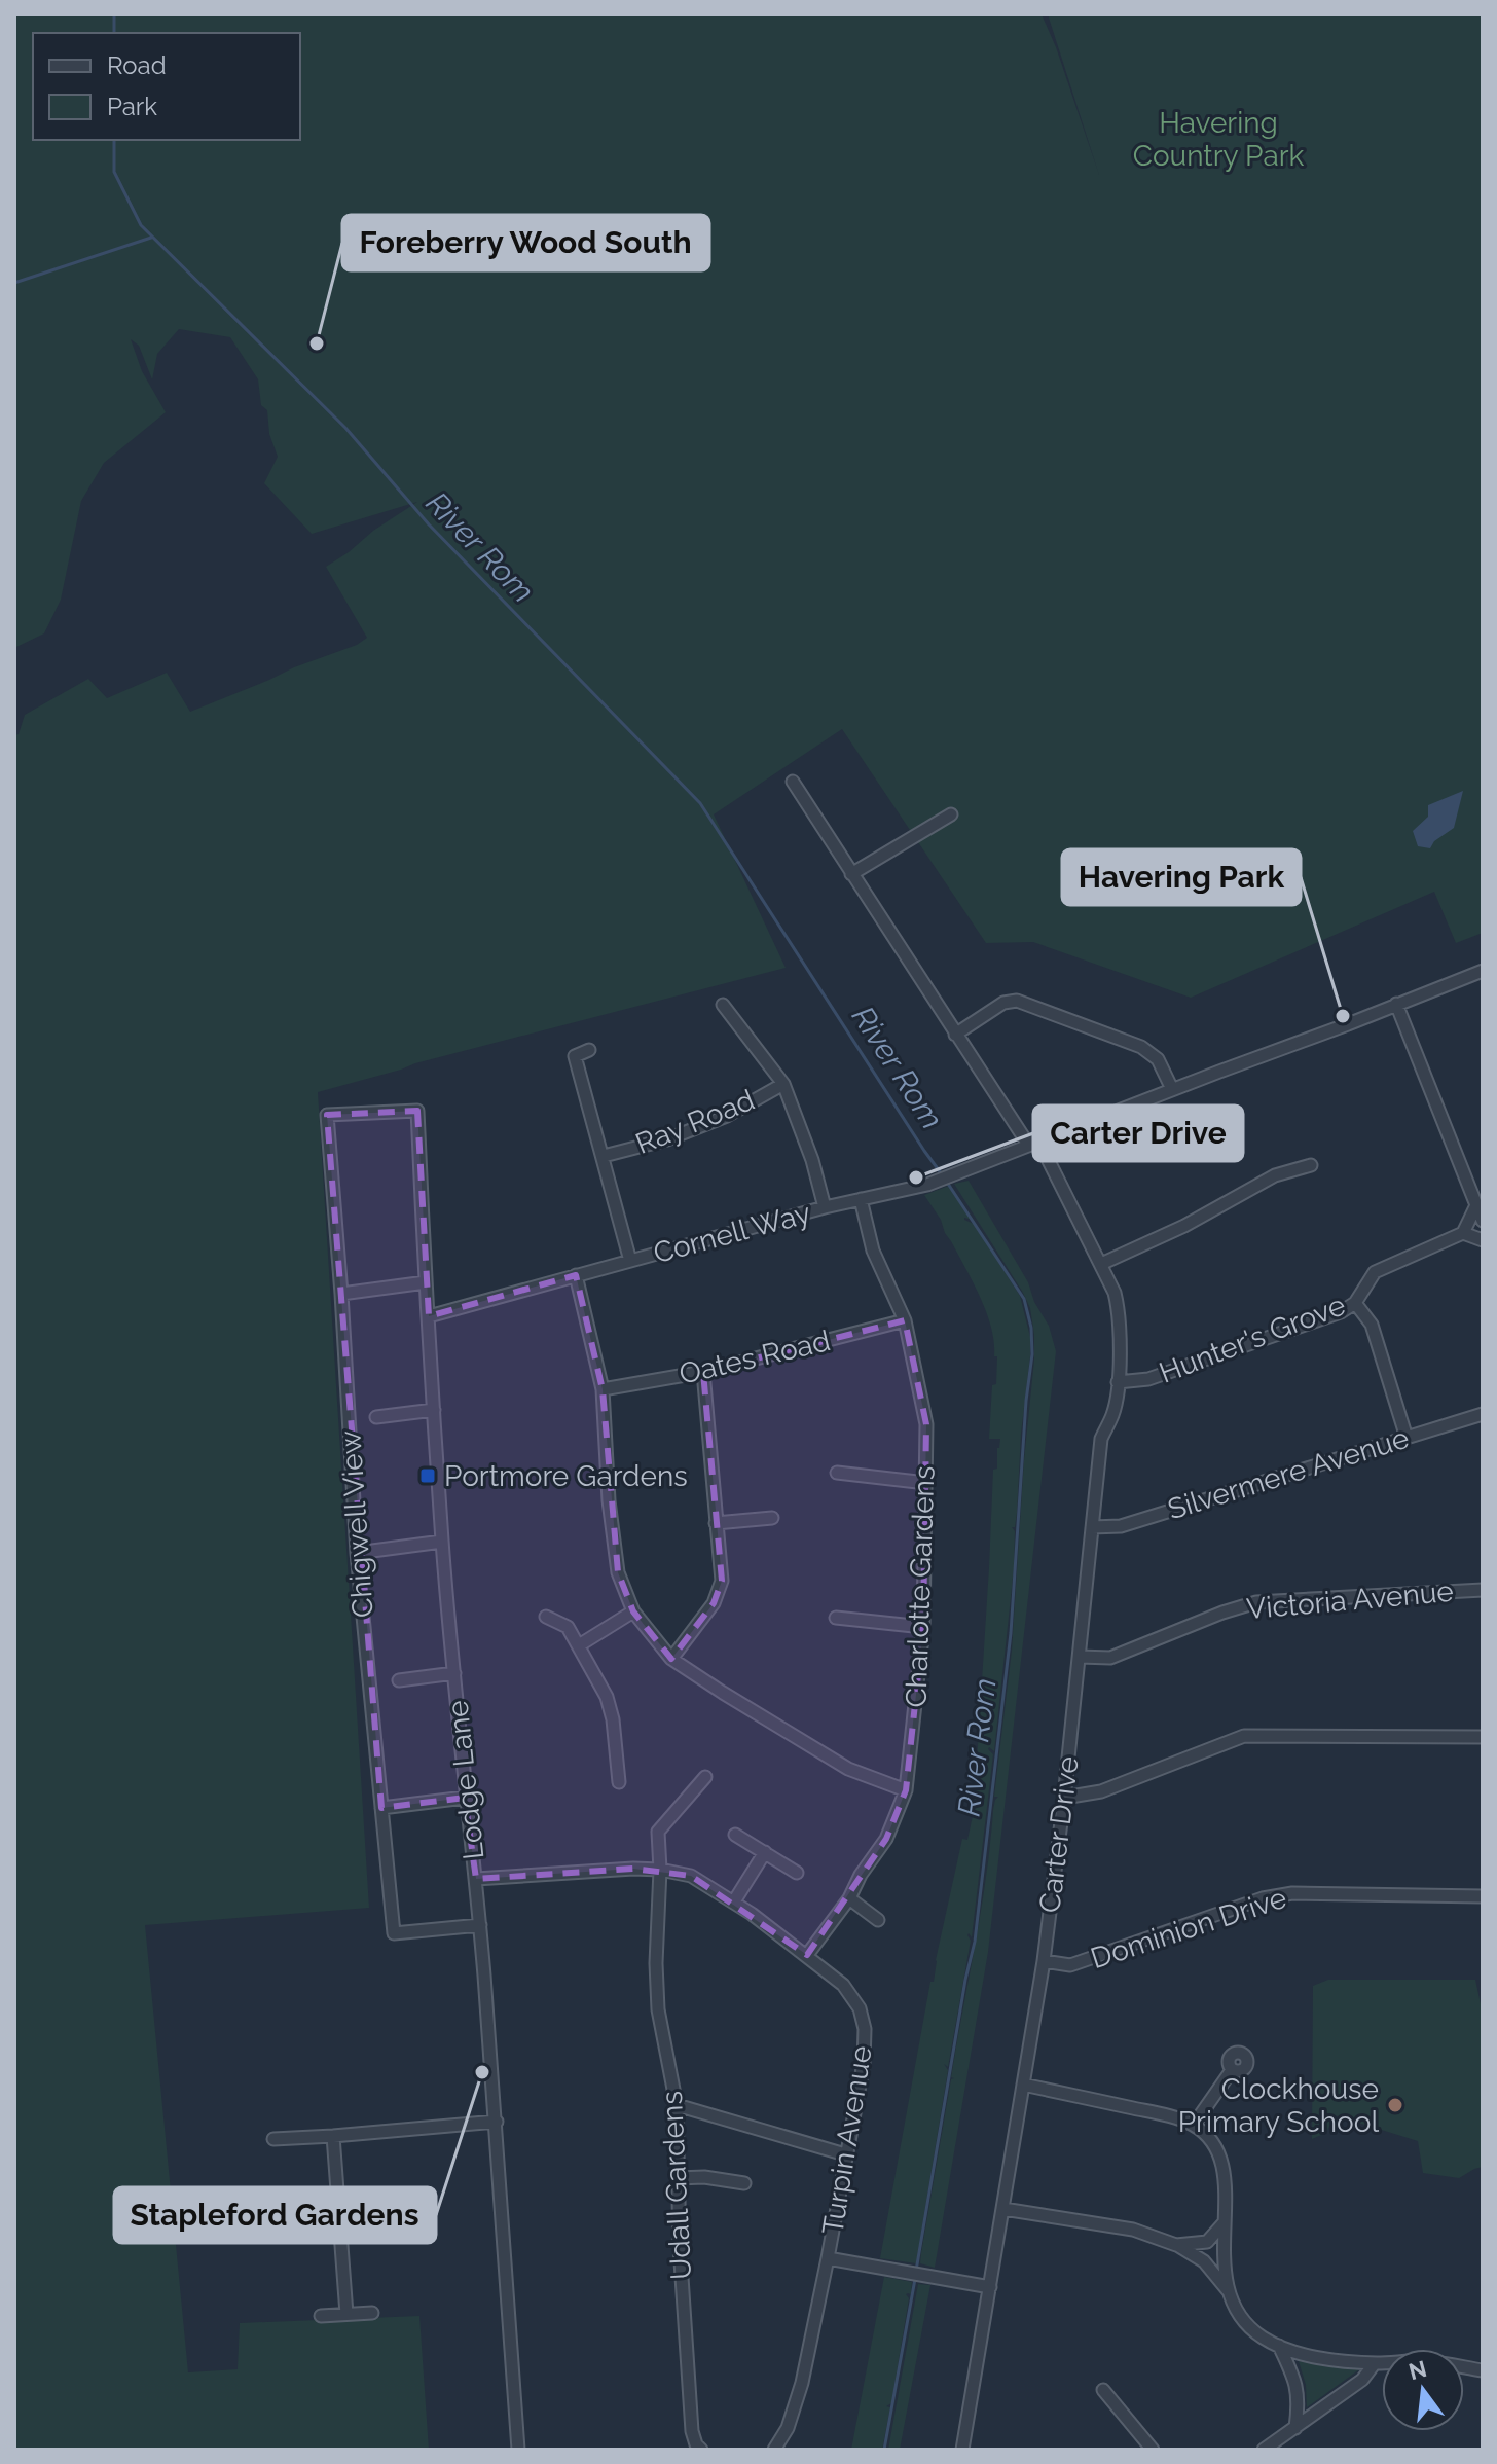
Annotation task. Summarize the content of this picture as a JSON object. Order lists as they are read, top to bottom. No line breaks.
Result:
{"streets":{"street":["Ray Road","Cornell Way","Hunter's Grove","Oates Road","Silvermere Avenue","Chigwell View","Charlotte Gardens","Victoria Avenue","Lodge Lane","Carter Drive","Dominion Drive","Turpin Avenue","Udall Gardens"]},"crossings":[["Cornell Way","Charlotte Gardens"],["Cornell Way","Lodge Lane"],["Cornell Way","Carter Drive"],["Hunter's Grove","Carter Drive"],["Oates Road","Charlotte Gardens"],["Silvermere Avenue","Carter Drive"],["Chigwell View","Lodge Lane"],["Charlotte Gardens","Turpin Avenue"],["Victoria Avenue","Carter Drive"],["Lodge Lane","Turpin Avenue"],["Carter Drive","Dominion Drive"],["Turpin Avenue","Udall Gardens"]],"water":["River Rom"],"parks":["Havering Country Park"],"places":{"other":["Foreberry Wood South","Havering Park","Carter Drive","Stapleford Gardens","Clockhouse Primary School"],"transit":["Portmore Gardens"]},"legend":["Road","Park"],"north":"top"}
